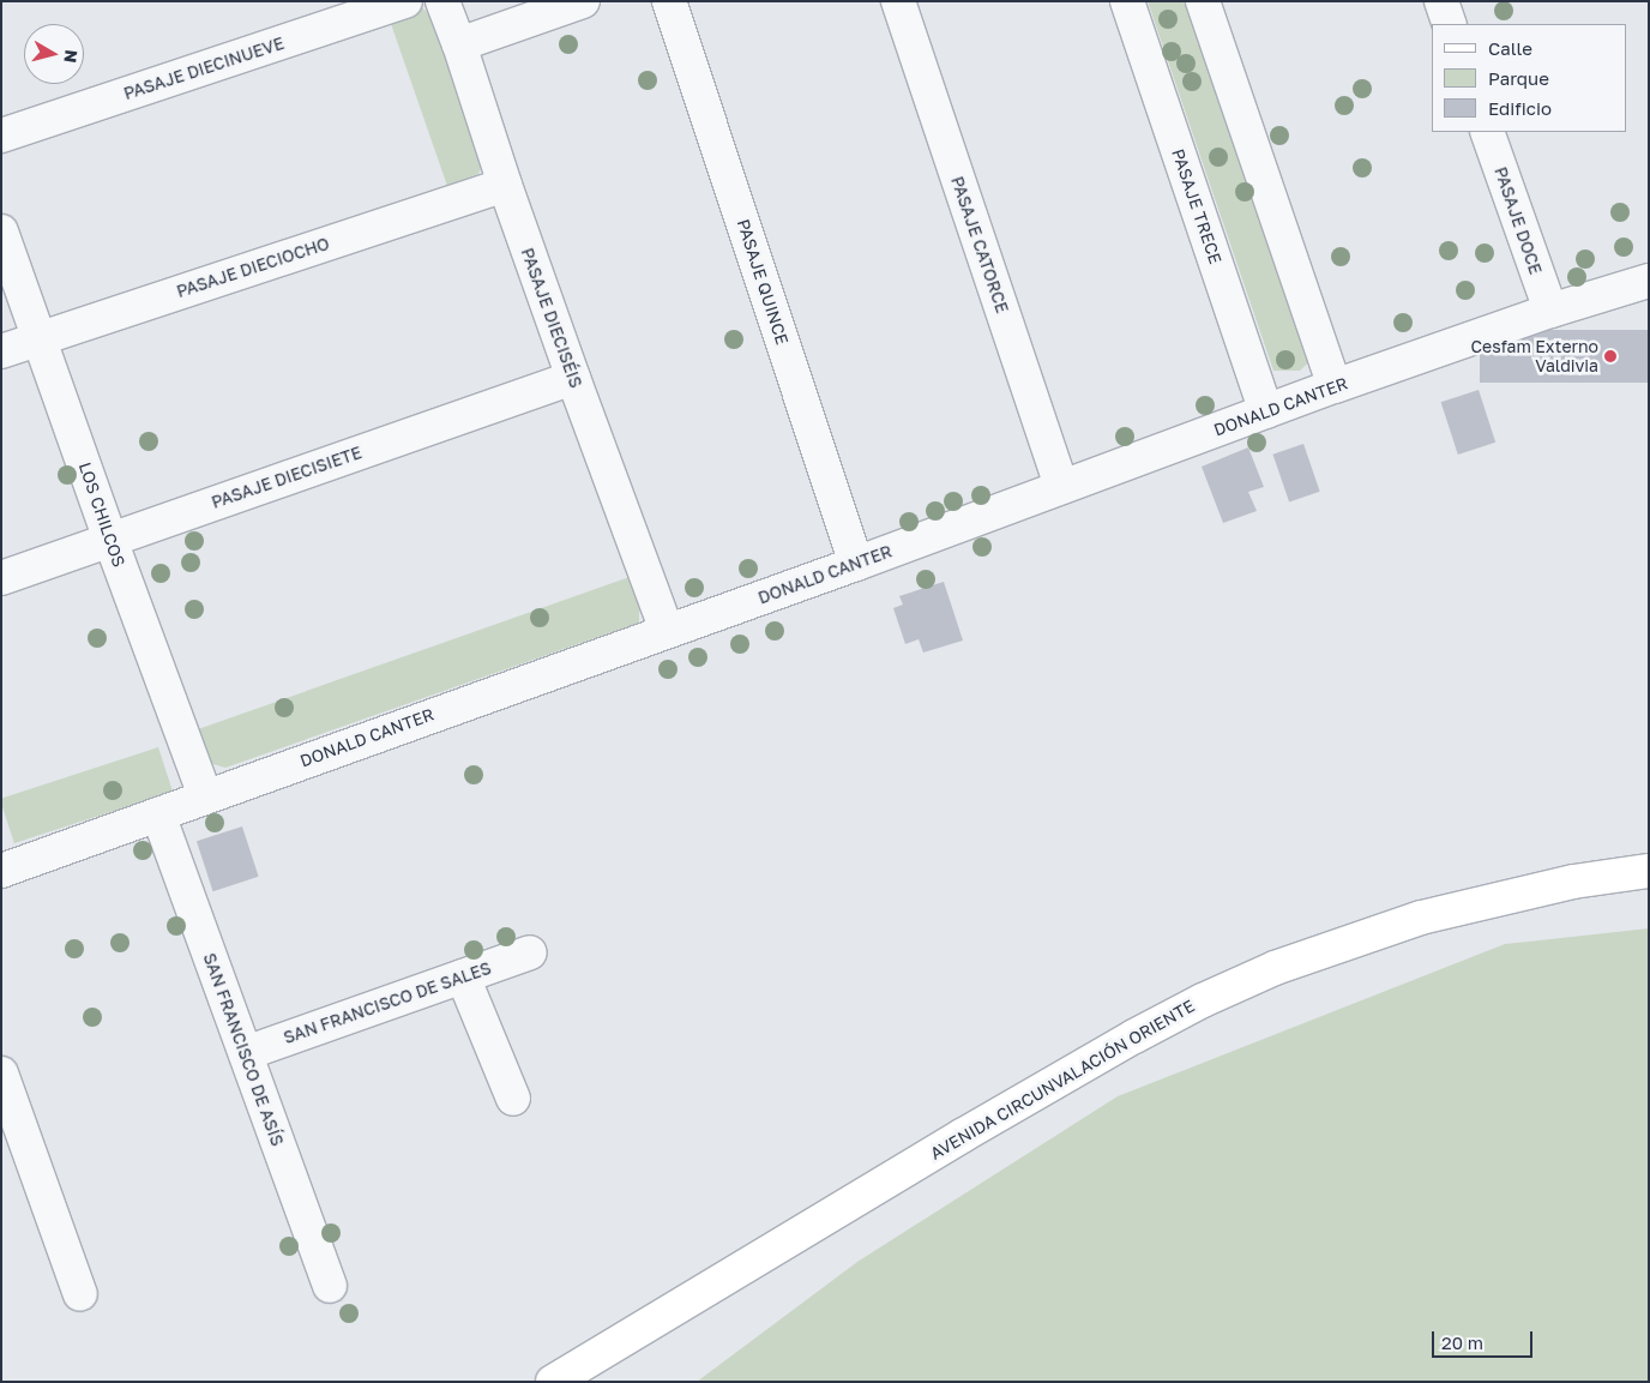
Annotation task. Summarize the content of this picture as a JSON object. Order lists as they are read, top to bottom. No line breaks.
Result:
{"streets":{"main road":["AVENIDA CIRCUNVALACIÓN ORIENTE"],"street":["PASAJE DIECINUEVE","PASAJE TRECE","PASAJE DOCE","PASAJE CATORCE","PASAJE DIECIOCHO","PASAJE QUINCE","PASAJE DIECISÉIS","DONALD CANTER","PASAJE DIECISIETE","LOS CHILCOS","SAN FRANCISCO DE SALES","SAN FRANCISCO DE ASÍS"]},"crossings":[["PASAJE TRECE","DONALD CANTER"],["PASAJE DOCE","DONALD CANTER"],["PASAJE CATORCE","DONALD CANTER"],["PASAJE DIECIOCHO","PASAJE DIECISÉIS"],["PASAJE DIECIOCHO","LOS CHILCOS"],["PASAJE QUINCE","DONALD CANTER"],["PASAJE DIECISÉIS","DONALD CANTER"],["PASAJE DIECISÉIS","PASAJE DIECISIETE"],["DONALD CANTER","LOS CHILCOS"],["DONALD CANTER","SAN FRANCISCO DE ASÍS"],["PASAJE DIECISIETE","LOS CHILCOS"],["SAN FRANCISCO DE SALES","SAN FRANCISCO DE ASÍS"]],"places":["Cesfam Externo Valdivia"],"legend":["Calle","Parque","Edificio"],"scale_bar":"20 m","north":"right"}
